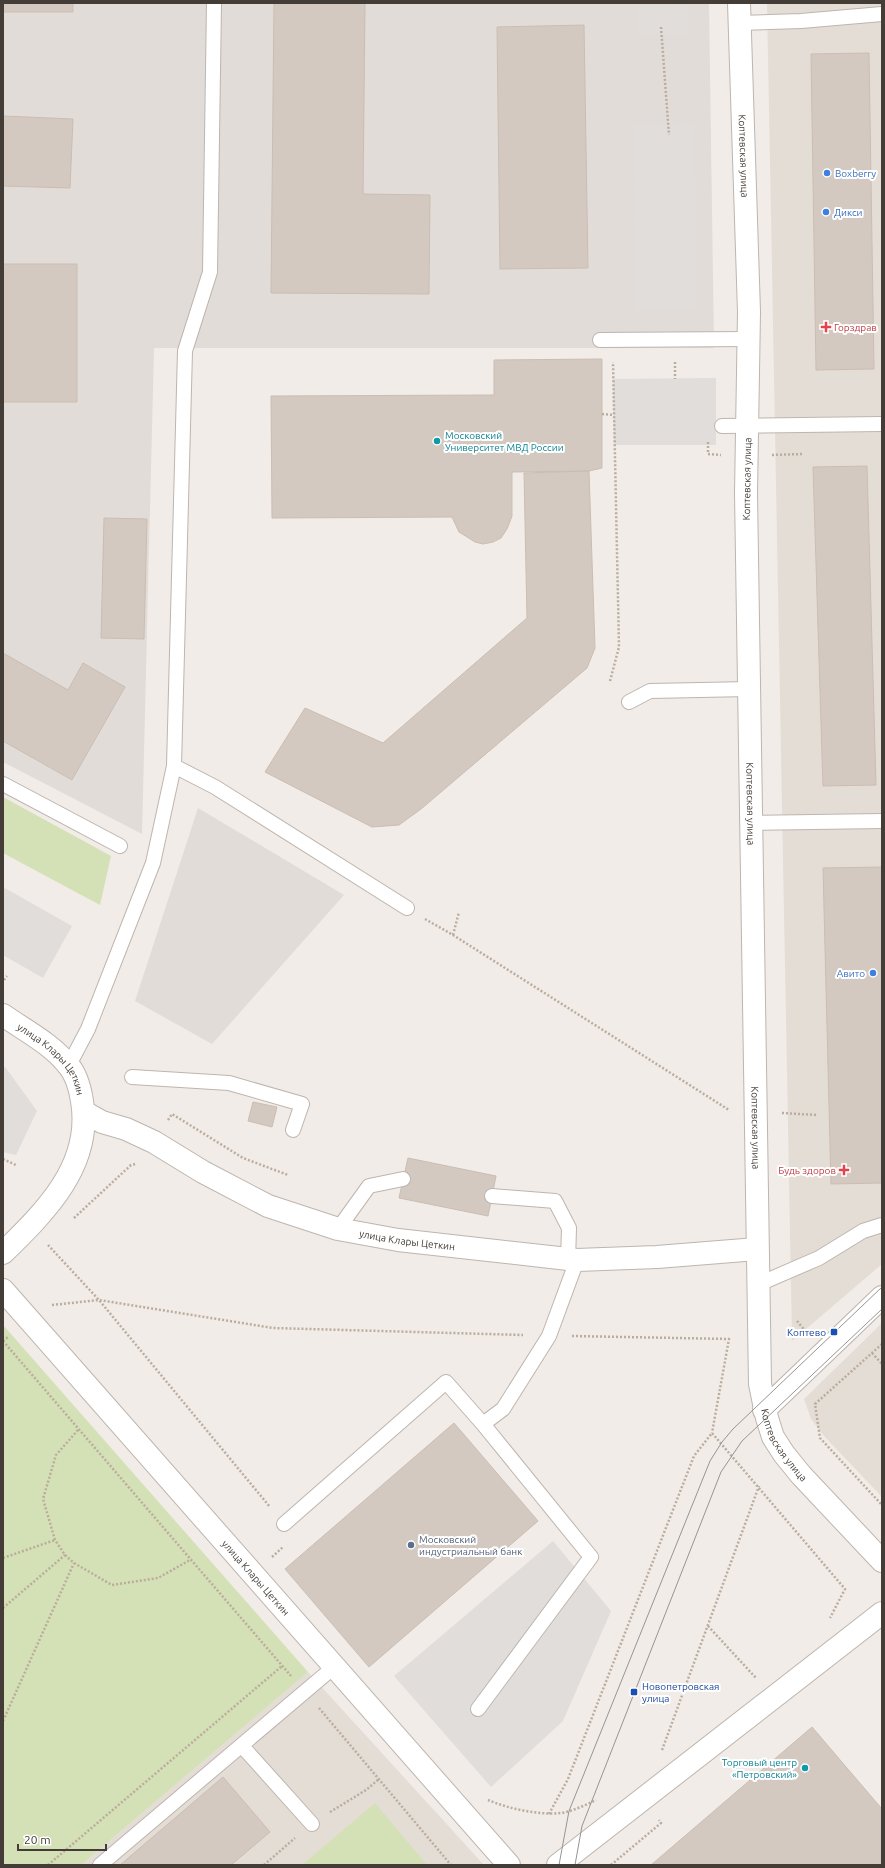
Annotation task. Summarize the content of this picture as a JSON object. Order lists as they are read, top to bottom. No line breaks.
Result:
{"streets":{"street":["Коптевская улица","улица Клары Цеткин"]},"crossings":[["Коптевская улица","улица Клары Цеткин"]],"places":{"other":["Boxberry","Дикси","Московский Университет МВД России","Авито","Московский индустриальный банк","Торговый центр «Петровский»"],"health":["Горздрав","Будь здоров"],"transit":["Коптево","Новопетровская улица"]},"scale_bar":"20 m"}
